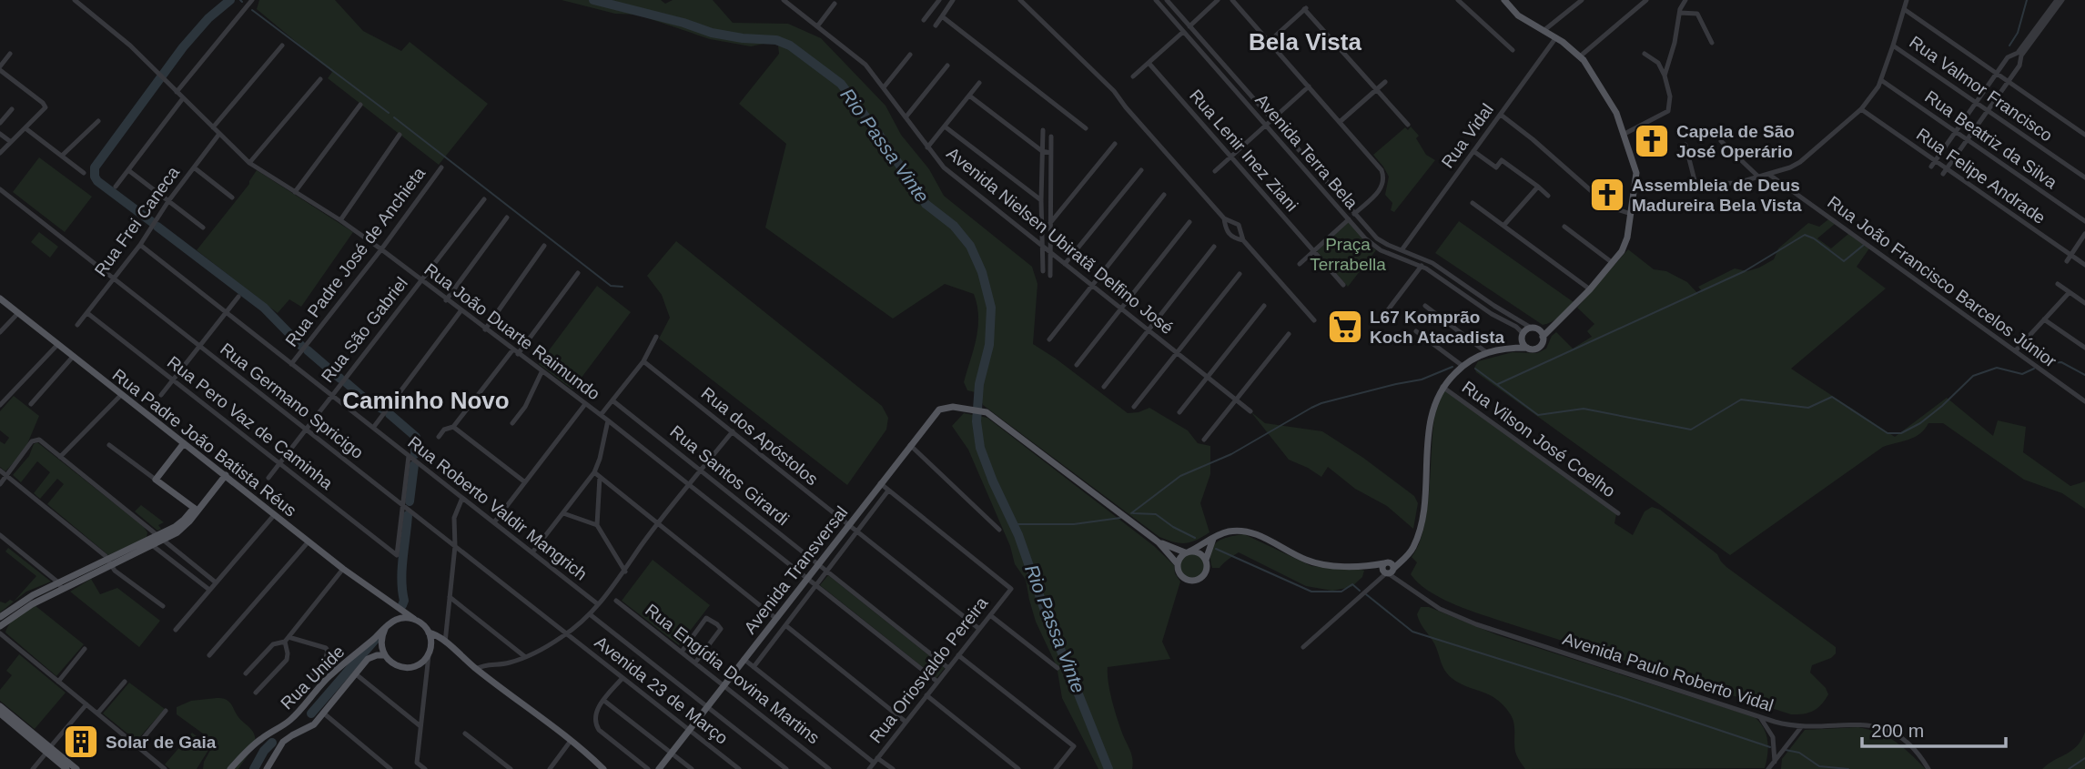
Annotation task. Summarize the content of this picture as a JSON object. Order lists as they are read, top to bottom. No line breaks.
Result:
{"streets":{"main road":["Rua Padre João Batista Réus","Avenida Transversal","Rua Unide"],"street":["Rua Valmor Francisco","Rua Vidal","Rua Beatriz da Silva","Rua Lenir Inez Ziani","Avenida Terra Bela","Rua Felipe Andrade","Rua Frei Caneca","Avenida Nielsen Ubiratã Delfino José","Rua Padre José de Anchieta","Rua João Francisco Barcelos Júnior","Rua São Gabriel","Rua João Duarte Raimundo","Rua Germano Spricigo","Rua Pero Vaz de Caminha","Rua dos Apóstolos","Rua Vilson José Coelho","Rua Santos Girardi","Rua Roberto Valdir Mangrich","Rua Oriosvaldo Pereira","Avenida Paulo Roberto Vidal","Rua Engídia Dovina Martins","Avenida 23 de Março"]},"crossings":[["Rua Vidal","Avenida Terra Bela"],["Rua Frei Caneca","Rua João Duarte Raimundo"],["Rua Frei Caneca","Rua Germano Spricigo"],["Rua Frei Caneca","Rua Pero Vaz de Caminha"],["Rua Frei Caneca","Rua Roberto Valdir Mangrich"],["Rua Padre José de Anchieta","Rua João Duarte Raimundo"],["Rua Padre José de Anchieta","Rua Roberto Valdir Mangrich"],["Rua São Gabriel","Rua João Duarte Raimundo"],["Rua São Gabriel","Rua Germano Spricigo"],["Rua São Gabriel","Rua Pero Vaz de Caminha"],["Rua São Gabriel","Rua Roberto Valdir Mangrich"],["Rua João Duarte Raimundo","Avenida Transversal"],["Rua João Duarte Raimundo","Rua Oriosvaldo Pereira"],["Rua Germano Spricigo","Rua Pero Vaz de Caminha"],["Rua Germano Spricigo","Avenida 23 de Março"],["Rua dos Apóstolos","Avenida Transversal"],["Rua dos Apóstolos","Rua Oriosvaldo Pereira"],["Rua Padre João Batista Réus","Rua Unide"],["Rua Santos Girardi","Avenida Transversal"],["Rua Santos Girardi","Rua Oriosvaldo Pereira"],["Avenida Transversal","Rua Engídia Dovina Martins"],["Avenida Transversal","Avenida 23 de Março"]],"districts":["Bela Vista","Caminho Novo"],"water":["Rio Passa Vinte"],"parks":["Praça Terrabella"],"places":{"church":["Capela de São José Operário","Assembleia de Deus Madureira Bela Vista"],"supermarket":["L67 Komprão Koch Atacadista"],"building":["Solar de Gaia"]},"scale_bar":"200 m"}
